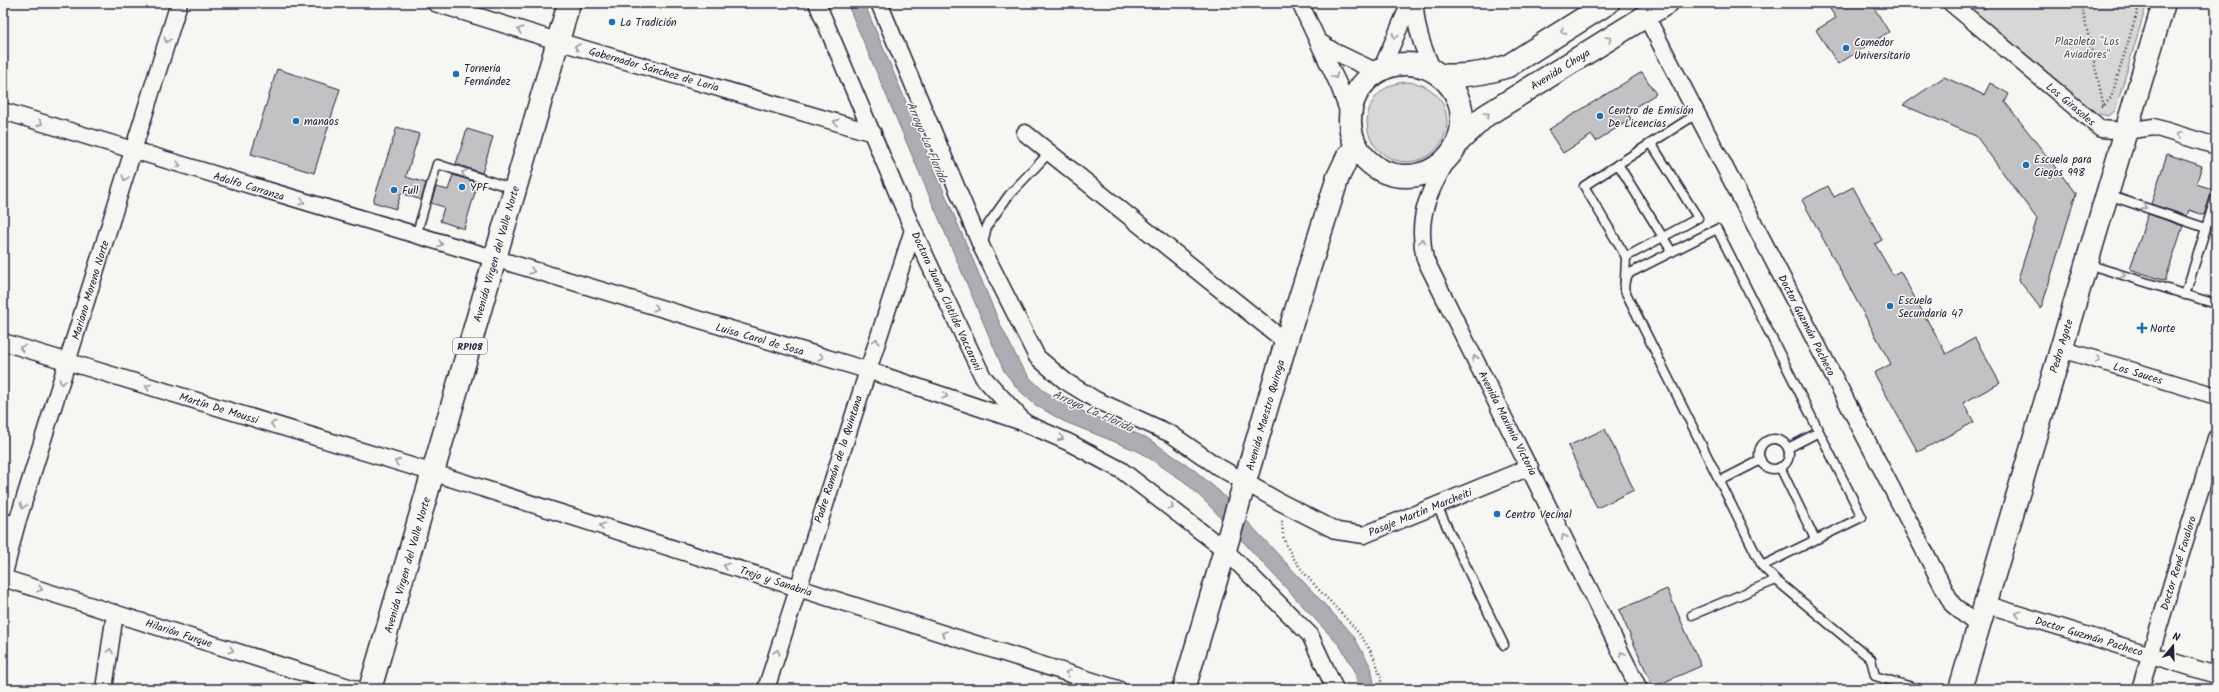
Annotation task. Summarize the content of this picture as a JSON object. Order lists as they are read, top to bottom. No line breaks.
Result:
{"streets":{"main road":["Avenida Choya","Avenida Virgen del Valle Norte","RP108","Pedro Agote","Avenida Maestro Quiroga"],"street":["Gobernador Sánchez de Loria","Los Girasoles","Adolfo Carranza","Mariano Moreno Norte","Doctora Juana Clotilde Vaccaroni","Doctor Guzmán Pacheco","Luisa Carol de Sosa","Los Sauces","Martín De Moussi","Avenida Maximio Victoria","Padre Ramón de la Quintana","Pasaje Martín Marcheiti","Doctor René Favaloro","Trejo y Sanabria","Hilarión Furque"]},"crossings":[["Gobernador Sánchez de Loria","Avenida Virgen del Valle Norte"],["Gobernador Sánchez de Loria","Doctora Juana Clotilde Vaccaroni"],["Avenida Choya","Doctor Guzmán Pacheco"],["Avenida Choya","Avenida Maestro Quiroga"],["Avenida Choya","Avenida Maximio Victoria"],["Los Girasoles","Pedro Agote"],["Adolfo Carranza","Avenida Virgen del Valle Norte"],["Adolfo Carranza","Mariano Moreno Norte"],["Adolfo Carranza","Luisa Carol de Sosa"],["Avenida Virgen del Valle Norte","Luisa Carol de Sosa"],["Avenida Virgen del Valle Norte","Martín De Moussi"],["Avenida Virgen del Valle Norte","Trejo y Sanabria"],["Mariano Moreno Norte","Martín De Moussi"],["Mariano Moreno Norte","Hilarión Furque"],["Doctora Juana Clotilde Vaccaroni","Luisa Carol de Sosa"],["Doctora Juana Clotilde Vaccaroni","Avenida Maestro Quiroga"],["Doctora Juana Clotilde Vaccaroni","Padre Ramón de la Quintana"],["Doctor Guzmán Pacheco","Pedro Agote"],["Doctor Guzmán Pacheco","Doctor René Favaloro"],["Luisa Carol de Sosa","Padre Ramón de la Quintana"],["Pedro Agote","Los Sauces"],["Martín De Moussi","Trejo y Sanabria"],["Avenida Maestro Quiroga","Avenida Maximio Victoria"],["Avenida Maestro Quiroga","Pasaje Martín Marcheiti"],["Avenida Maximio Victoria","Pasaje Martín Marcheiti"],["Padre Ramón de la Quintana","Trejo y Sanabria"]],"one_way":["Gobernador Sánchez de Loria","Adolfo Carranza","Mariano Moreno Norte","Luisa Carol de Sosa","Los Sauces","Martín De Moussi","Avenida Maximio Victoria","Padre Ramón de la Quintana","Trejo y Sanabria","Hilarión Furque"],"water":["Arroyo La Florida"],"parks":["Plazoleta \"Los Aviadores\""],"places":{"other":["La Tradición","Comedor Universitario","Torneria Fernández","Centro de Emisión De Licencias","manaos","Escuela para Ciegos 998","YPF","Full","Escuela Secundaria 47","Centro Vecinal"],"health":["Norte"]},"north":"top"}
